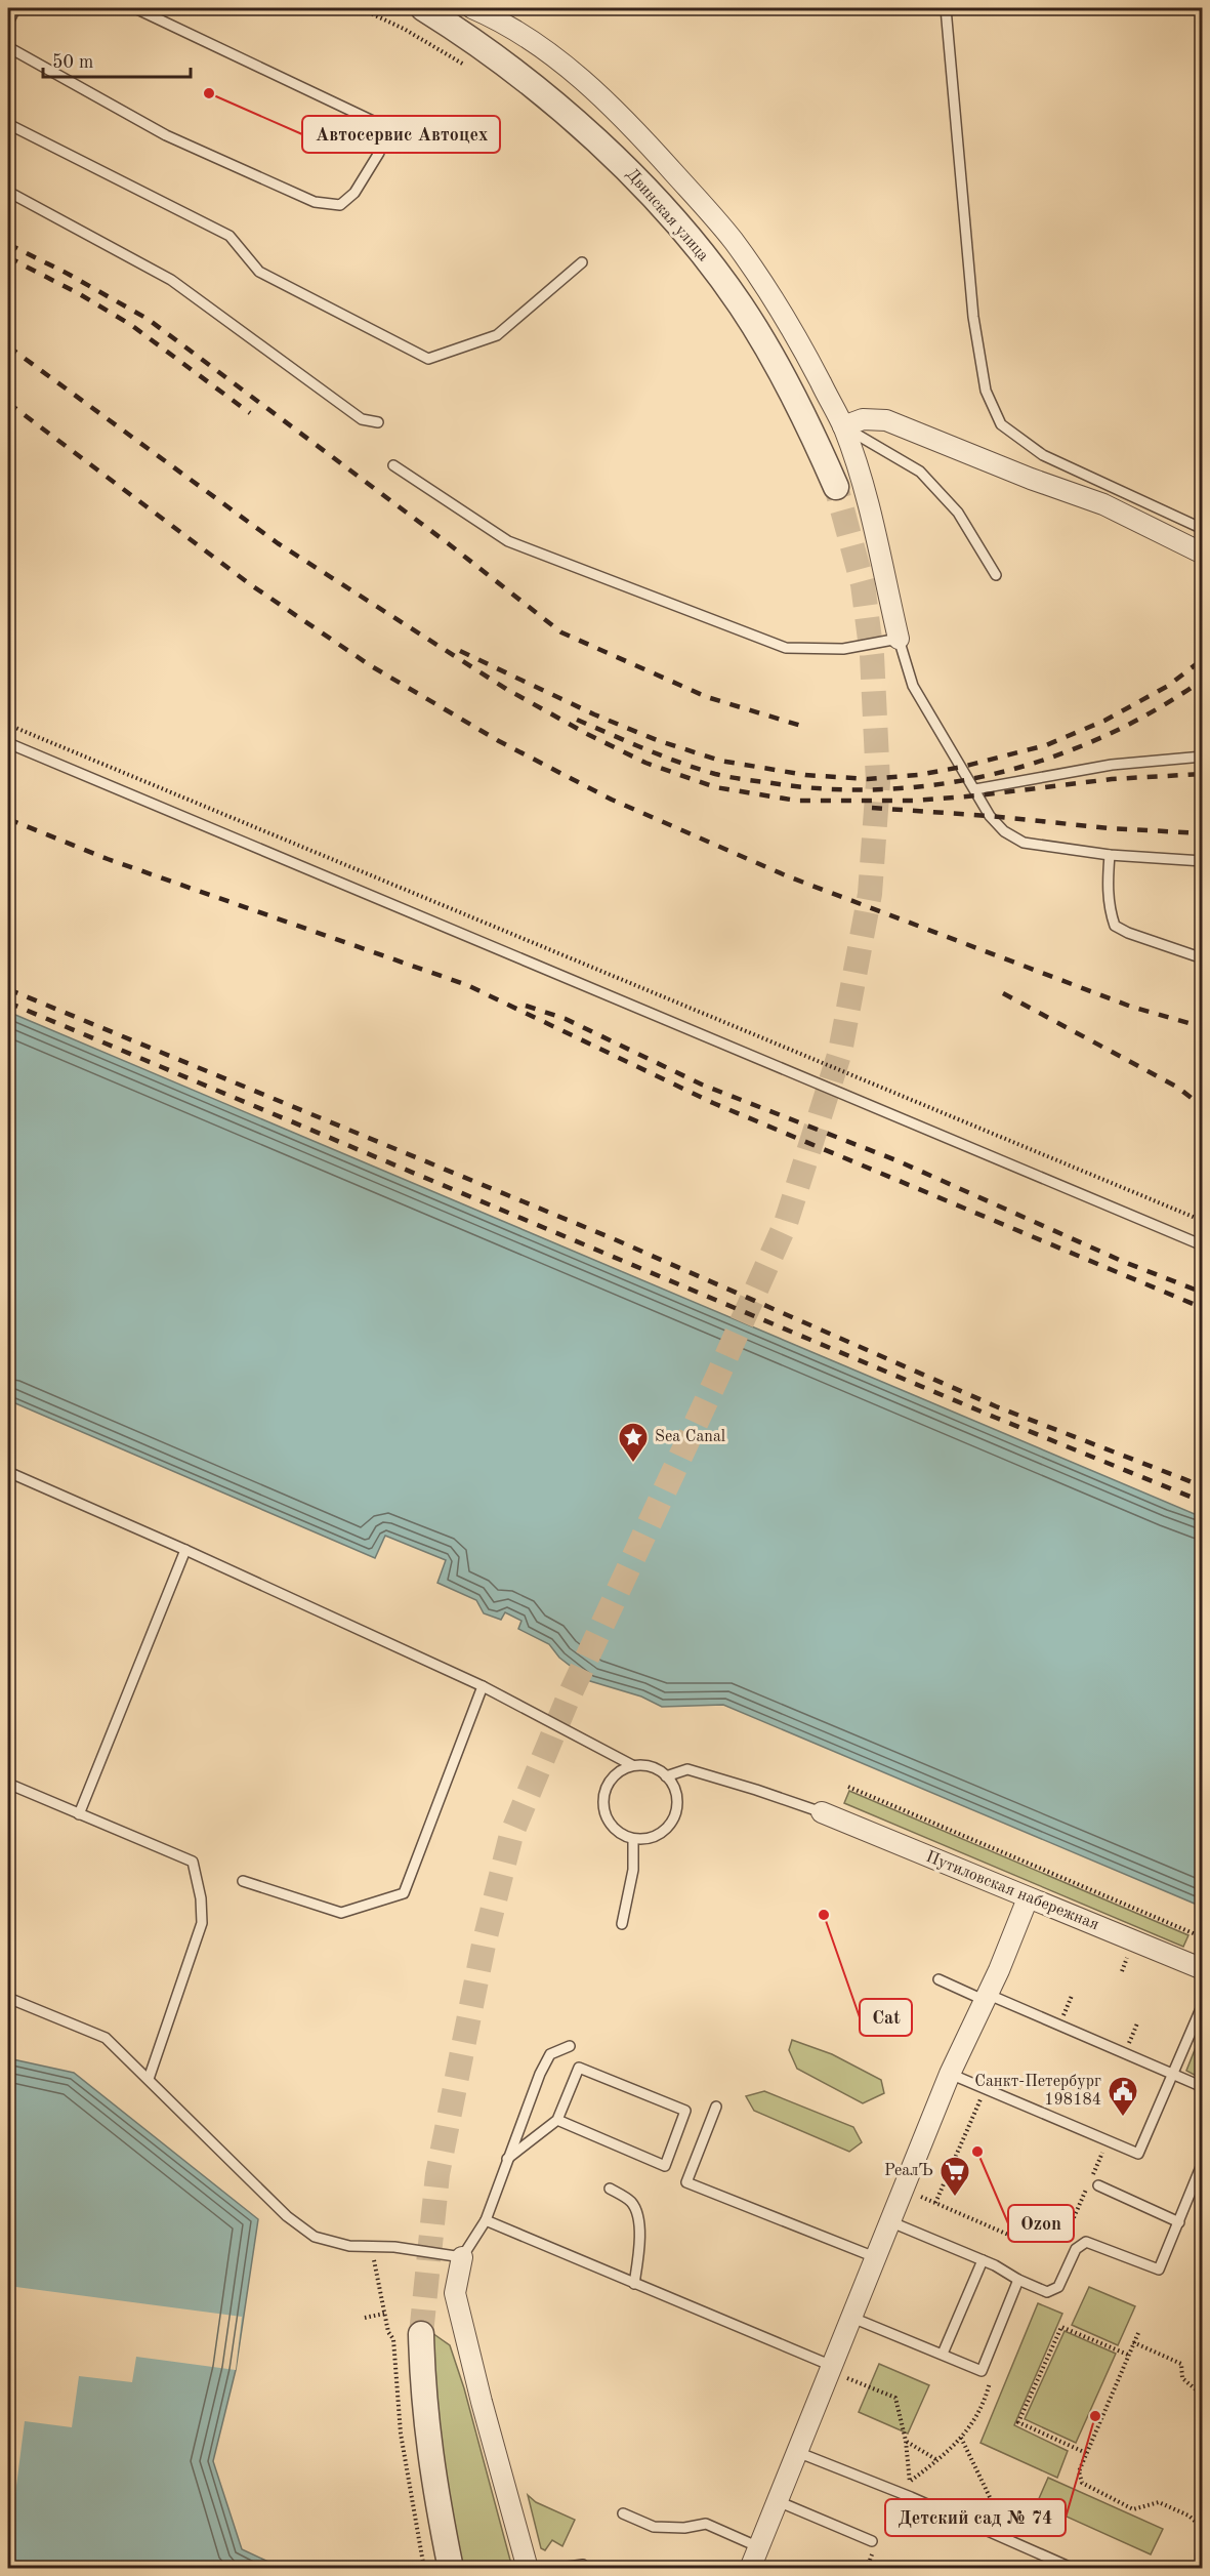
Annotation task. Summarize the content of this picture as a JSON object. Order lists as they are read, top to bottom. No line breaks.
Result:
{"streets":{"street":["Двинская улица","Путиловская набережная"]},"places":{"other":["Автосервис Автоцех","Cat","Ozon","Детский сад № 74"],"place":["Sea Canal"],"public building":["Санкт-Петербург 198184"],"supermarket":["РеалЪ"]},"scale_bar":"50 m"}
